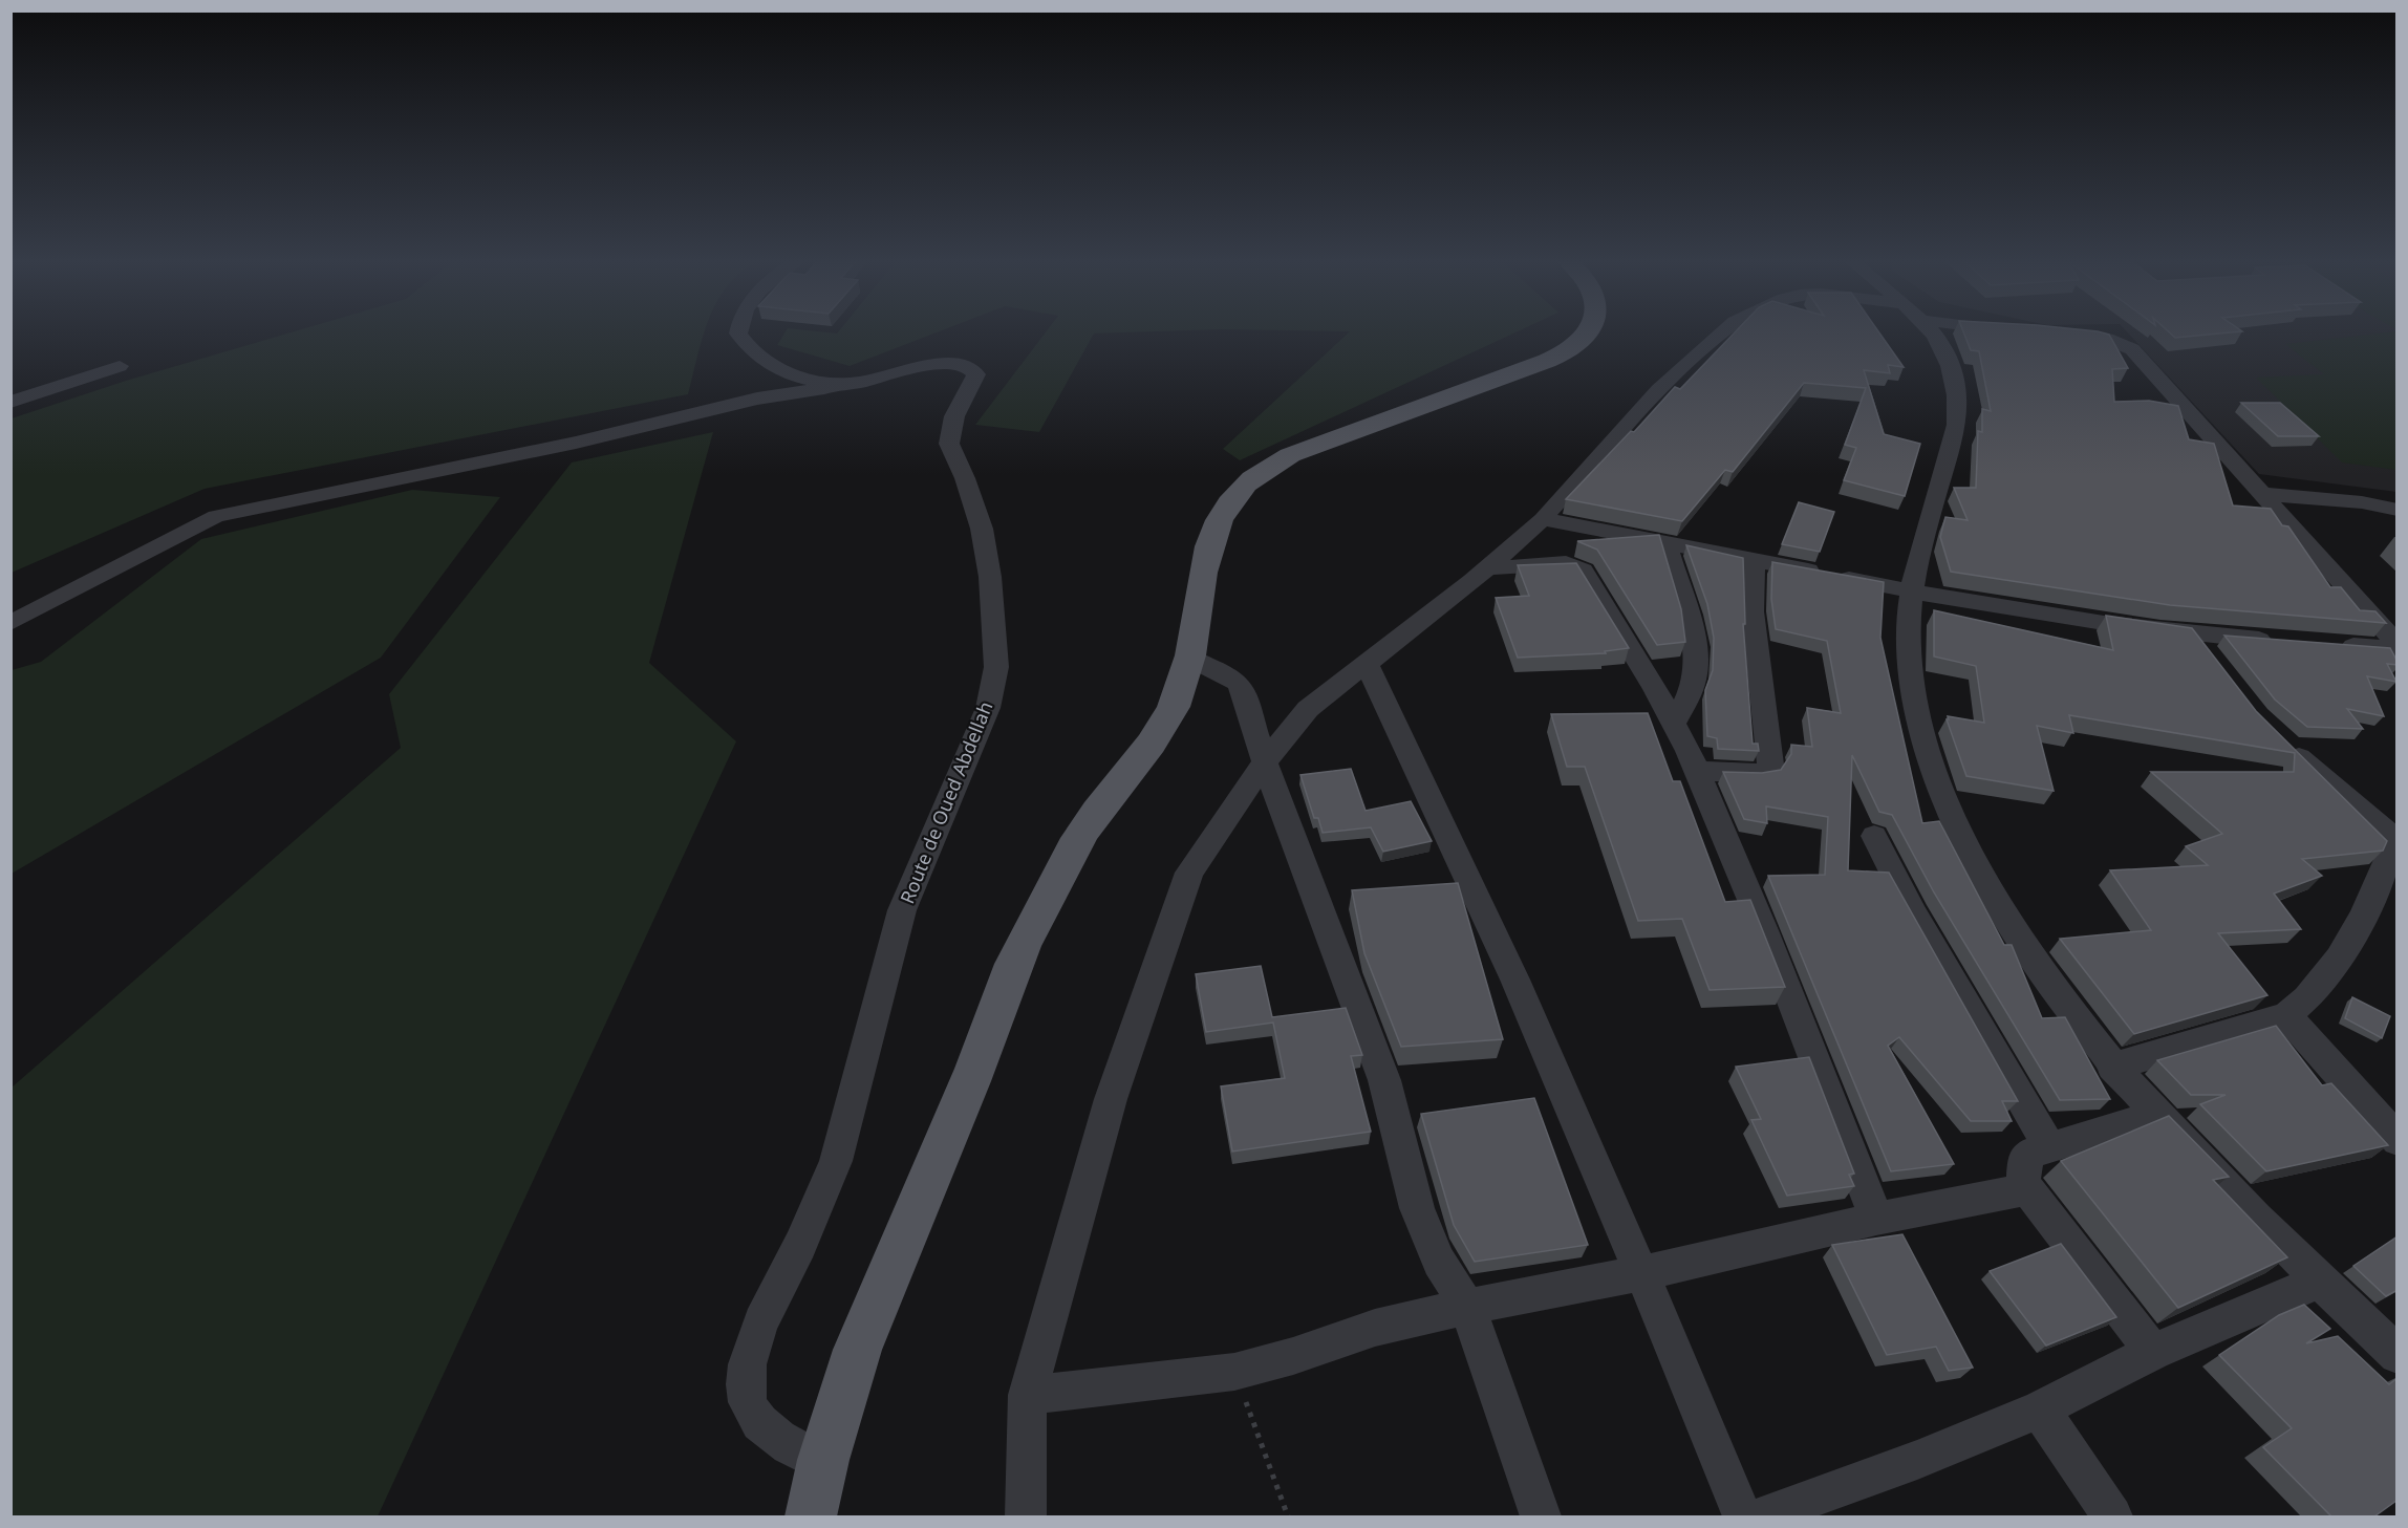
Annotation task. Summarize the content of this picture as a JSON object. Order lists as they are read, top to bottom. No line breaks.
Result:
{"streets":{"street":["Route de Oued Abdellah"]}}
